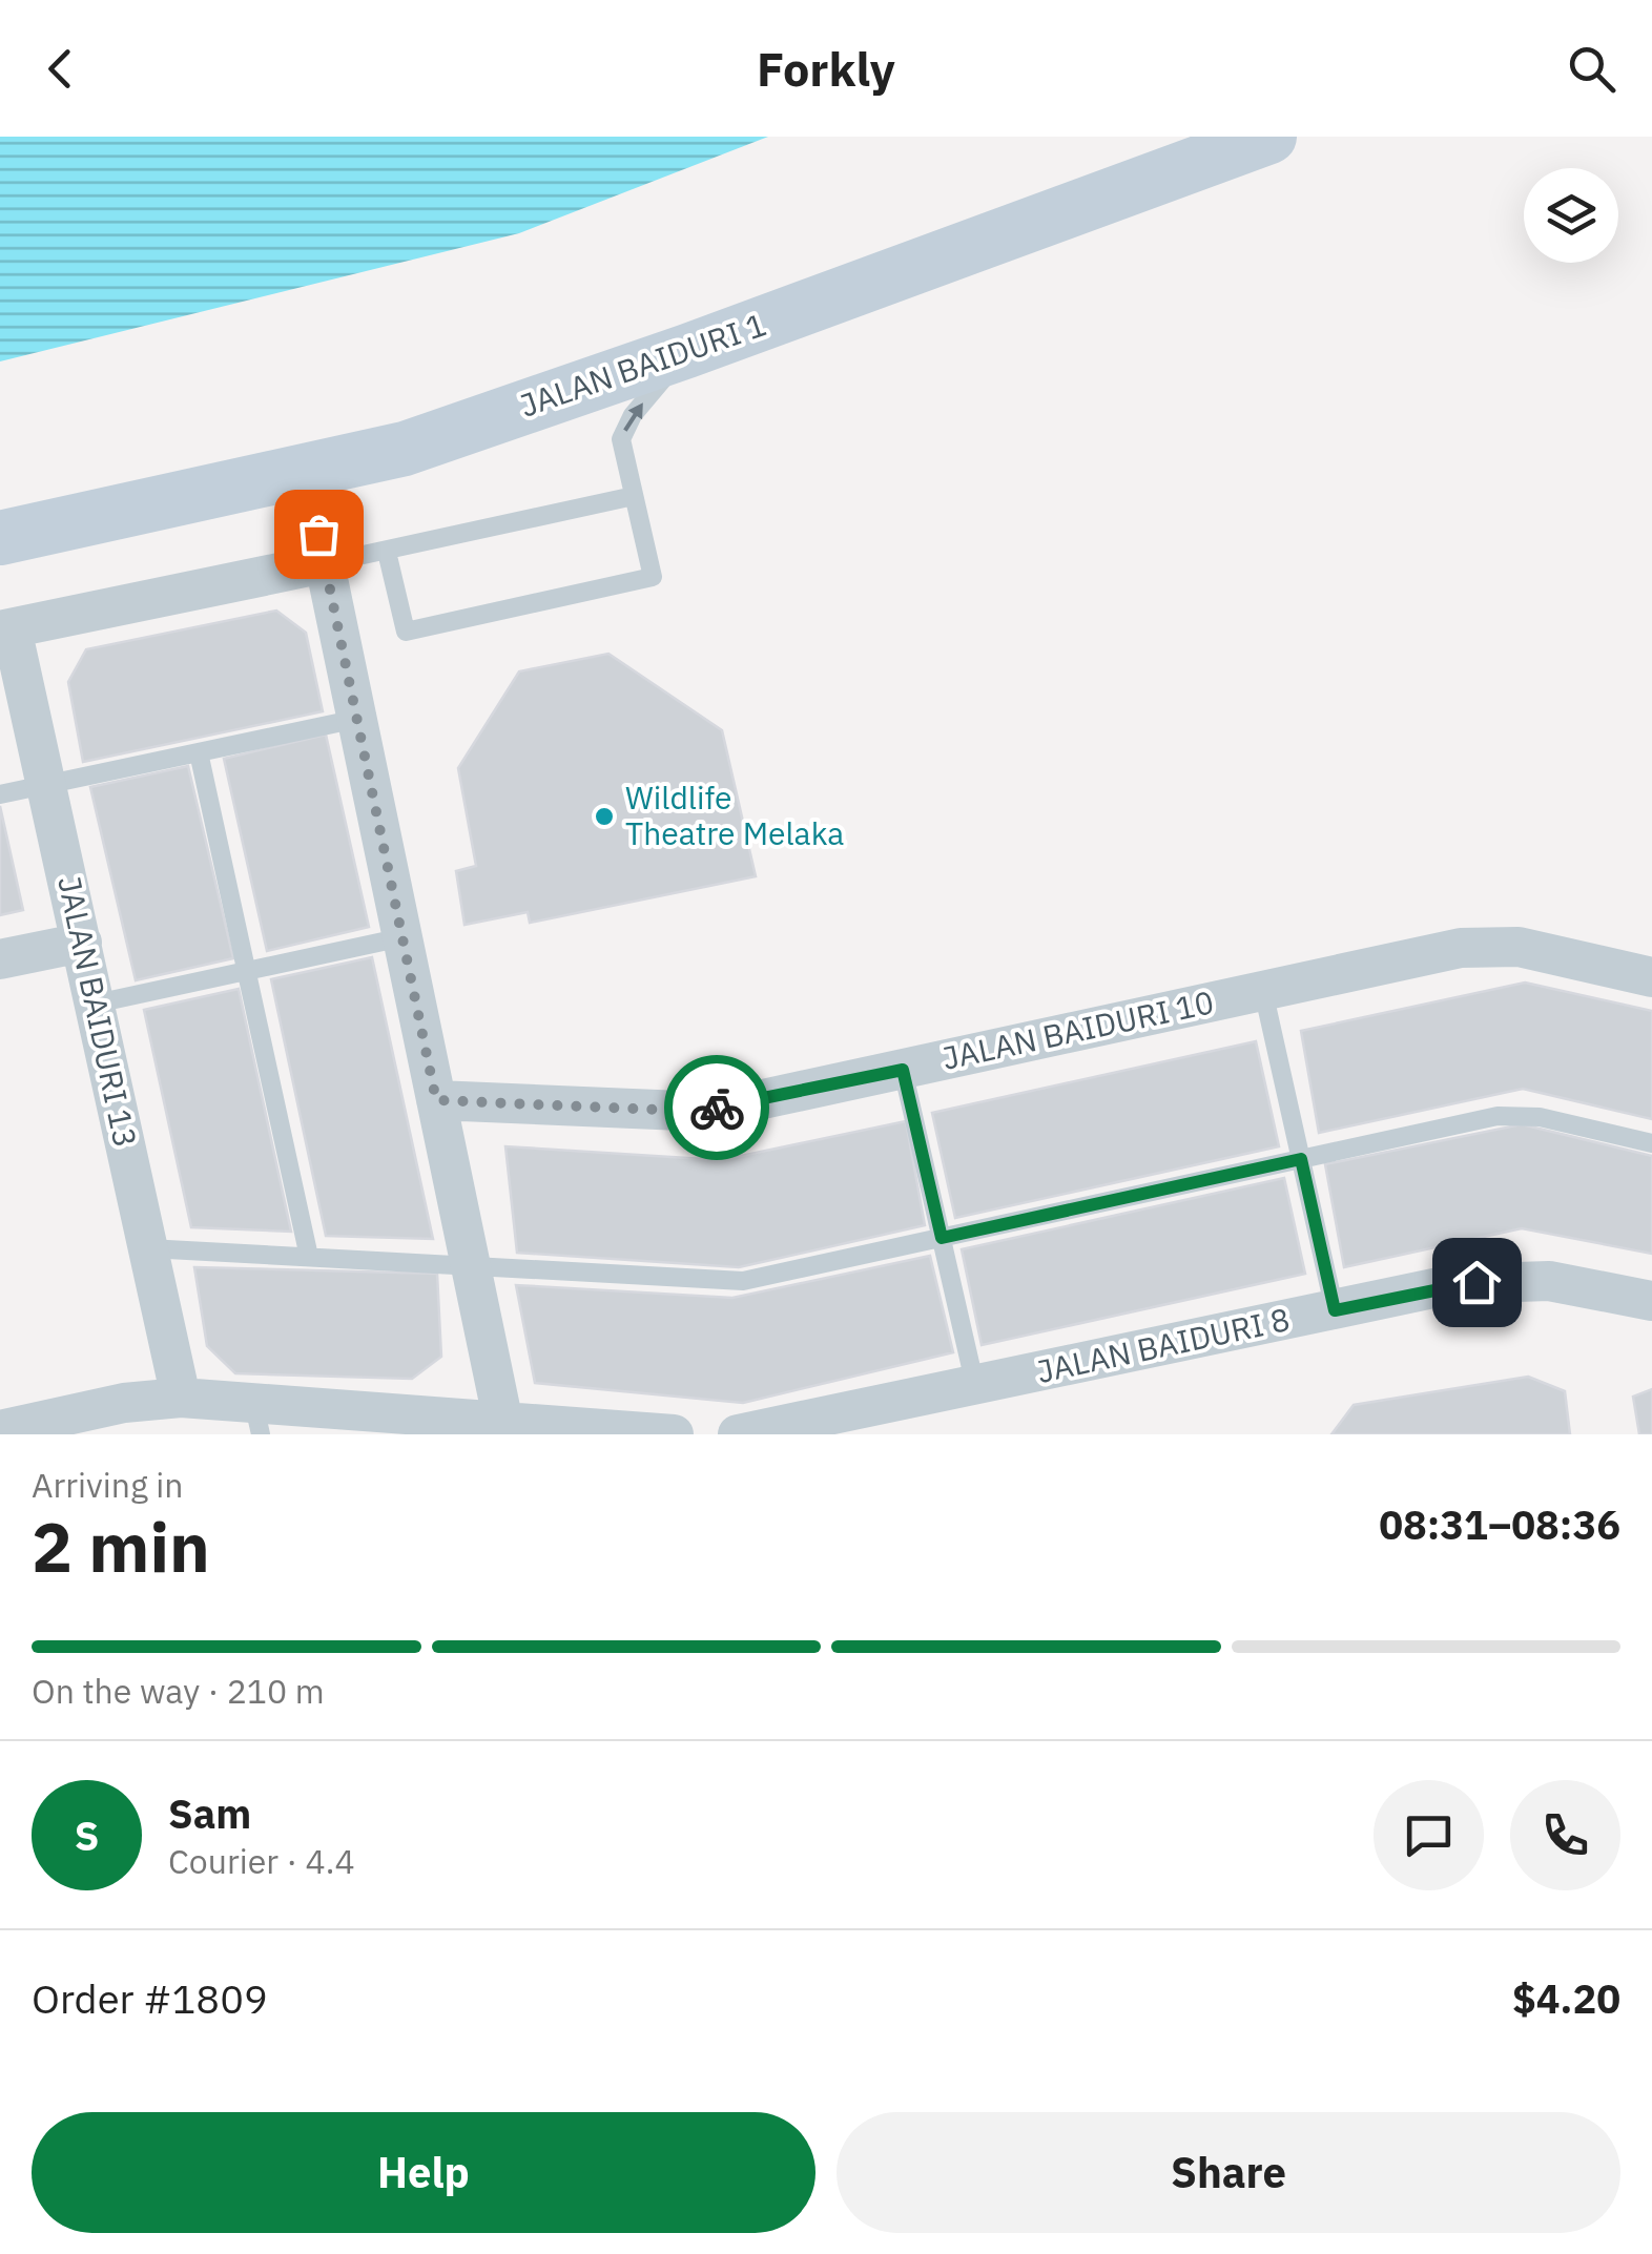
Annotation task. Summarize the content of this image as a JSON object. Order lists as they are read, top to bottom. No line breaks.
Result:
{"streets":{"street":["JALAN BAIDURI 1","JALAN BAIDURI 13","JALAN BAIDURI 10","JALAN BAIDURI 8"]},"places":["Wildlife Theatre Melaka"],"page":{"header":"Forkly","heading":["2 min","Arriving in","08:31–08:36"],"panel":["Sam","Courier · 4.4","Order #1809","$4.20"],"bar":"On the way · 210 m","round":"S","buttons":["Help","Share"]}}
